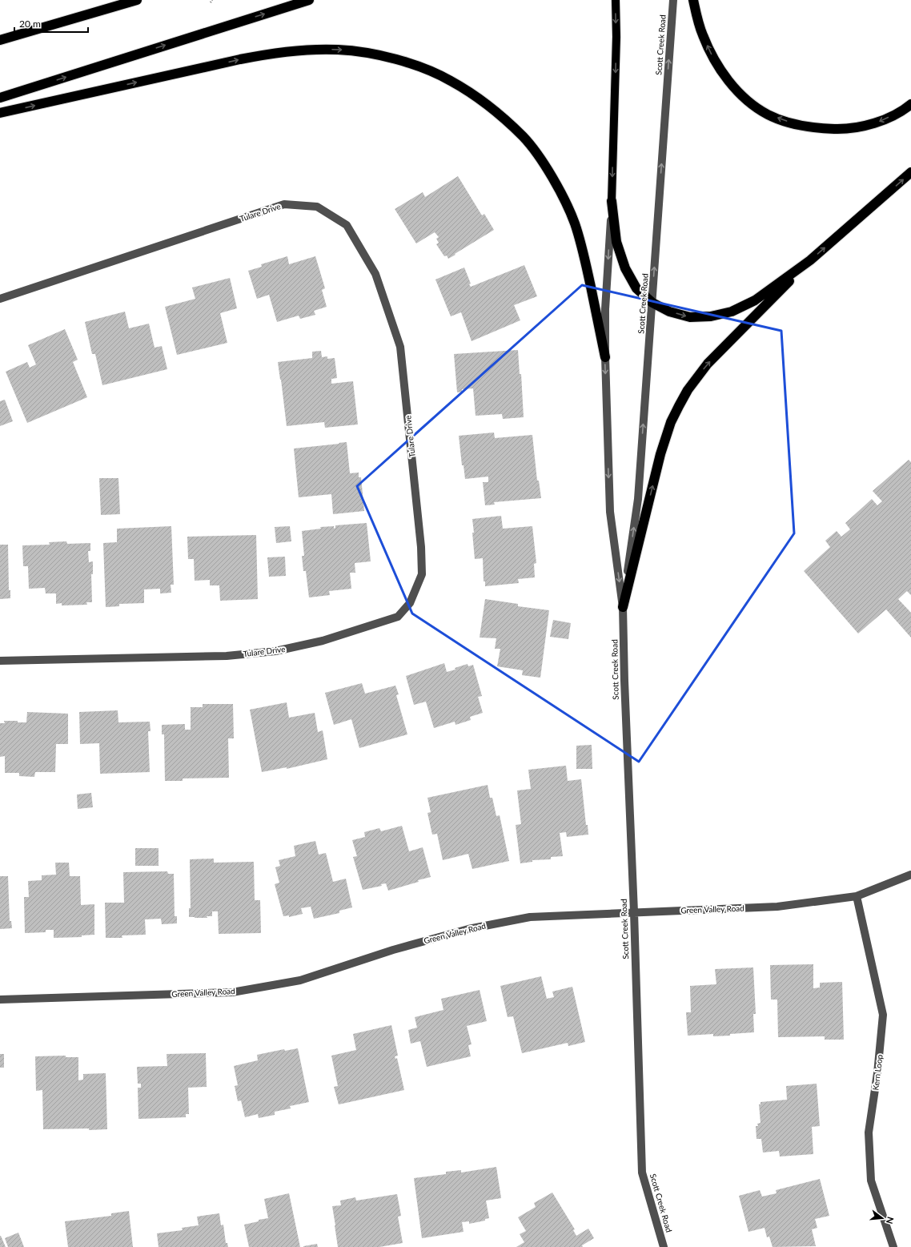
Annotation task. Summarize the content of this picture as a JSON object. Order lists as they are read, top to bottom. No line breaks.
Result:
{"streets":{"main road":["Scott Creek Road"],"street":["Tulare Drive","Green Valley Road","Kern Loop"]},"crossings":[["Scott Creek Road","Green Valley Road"],["Green Valley Road","Kern Loop"]],"scale_bar":"20 m","north":"right"}
